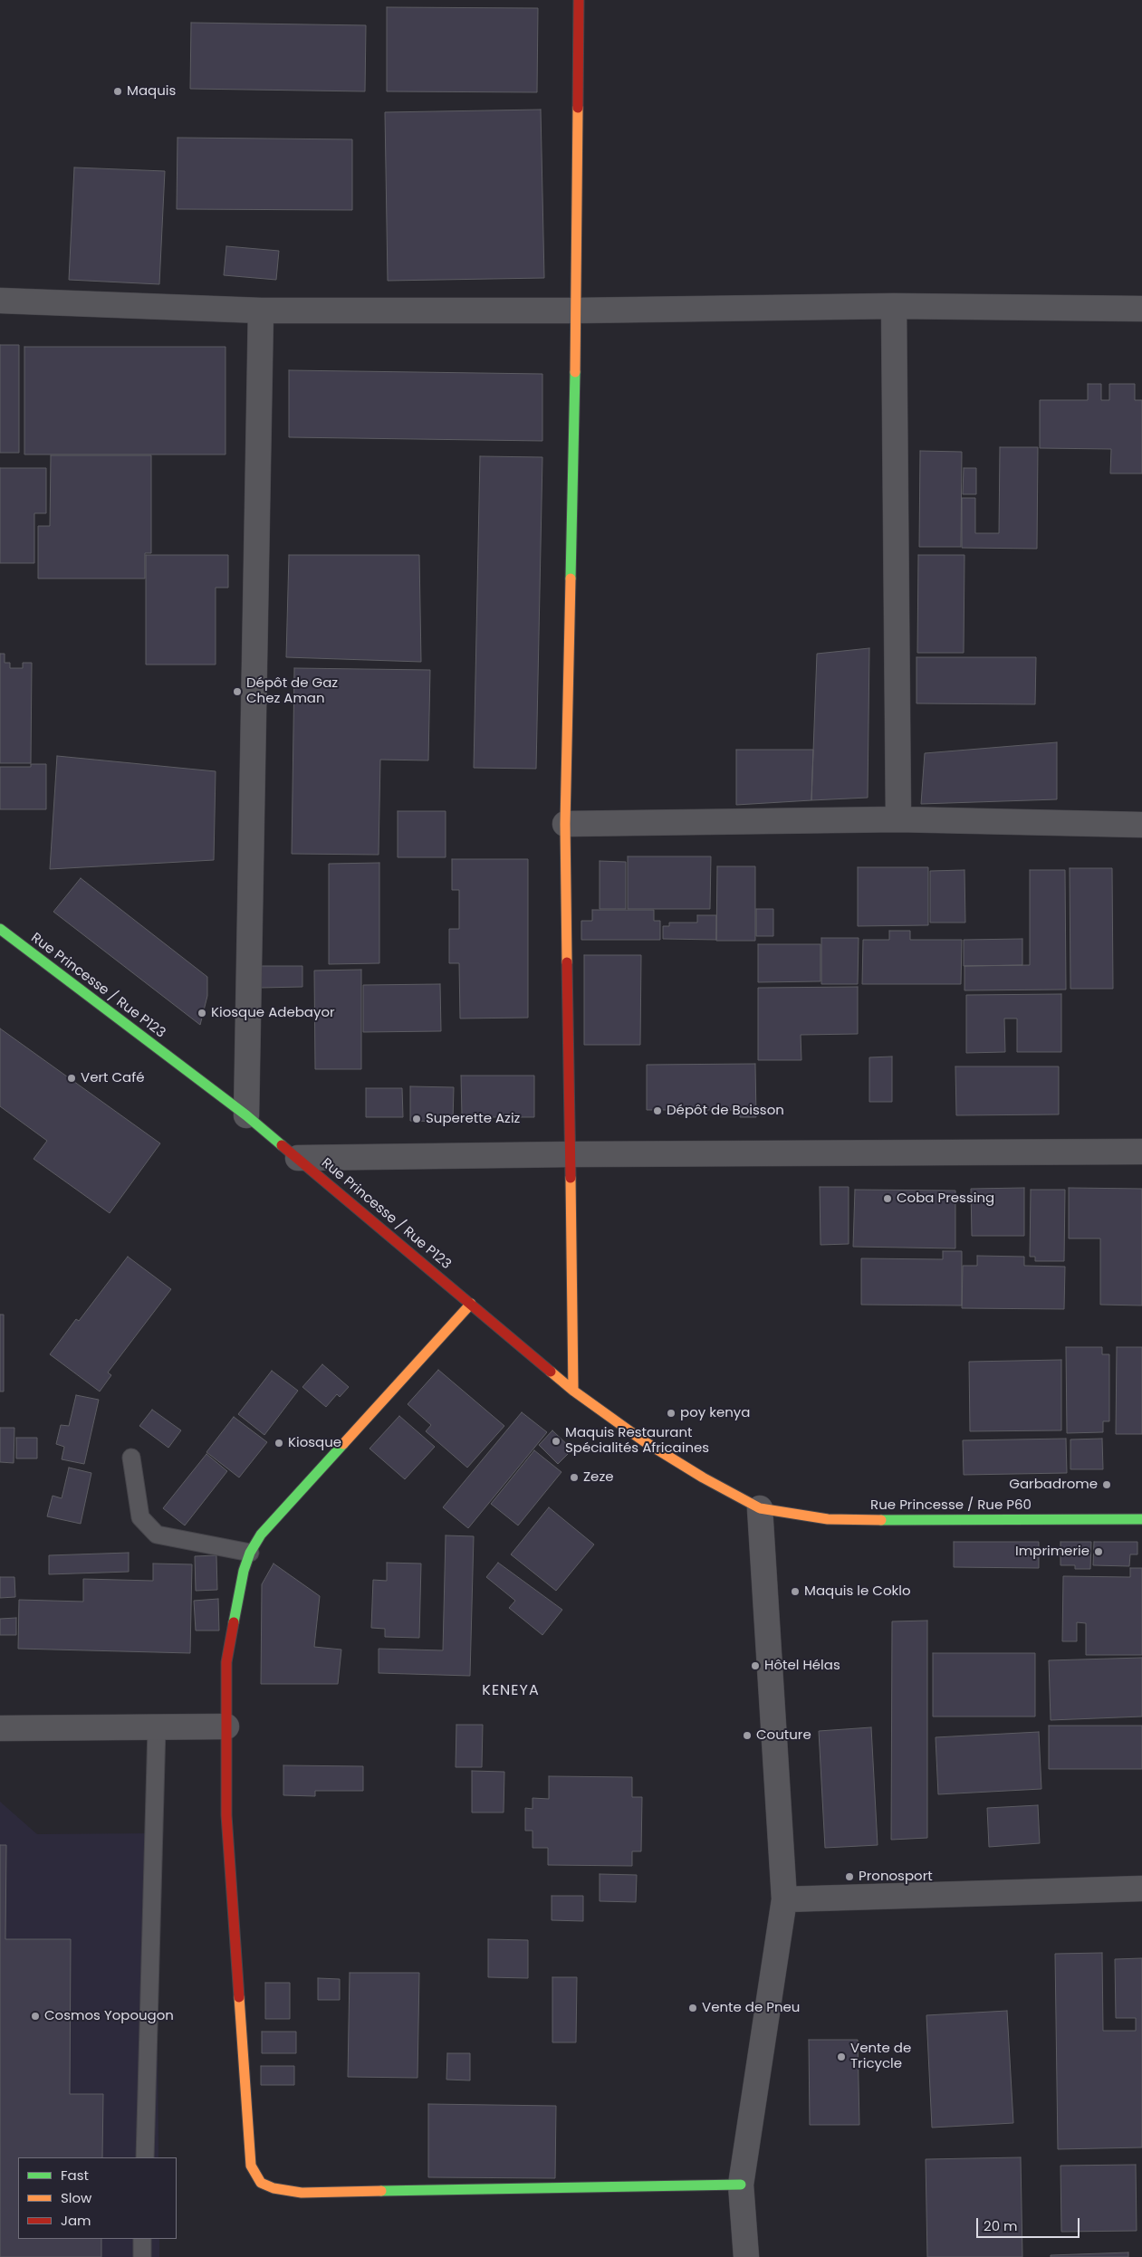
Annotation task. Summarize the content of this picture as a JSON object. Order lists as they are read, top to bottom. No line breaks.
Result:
{"streets":{"street":["Rue Princesse / Rue P123","Rue Princesse / Rue P60"]},"crossings":[["Rue Princesse / Rue P123","Rue Princesse / Rue P60"]],"districts":["KENEYA"],"places":["Maquis","Dépôt de Gaz Chez Aman","Kiosque Adebayor","Vert Café","Dépôt de Boisson","Superette Aziz","Coba Pressing","poy kenya","Maquis Restaurant Spécialités Africaines","Kiosque","Zeze","Garbadrome","Imprimerie","Maquis le Coklo","Hôtel Hélas","Couture","Pronosport","Vente de Pneu","Cosmos Yopougon","Vente de Tricycle"],"legend":["Fast","Slow","Jam"],"scale_bar":"20 m"}
